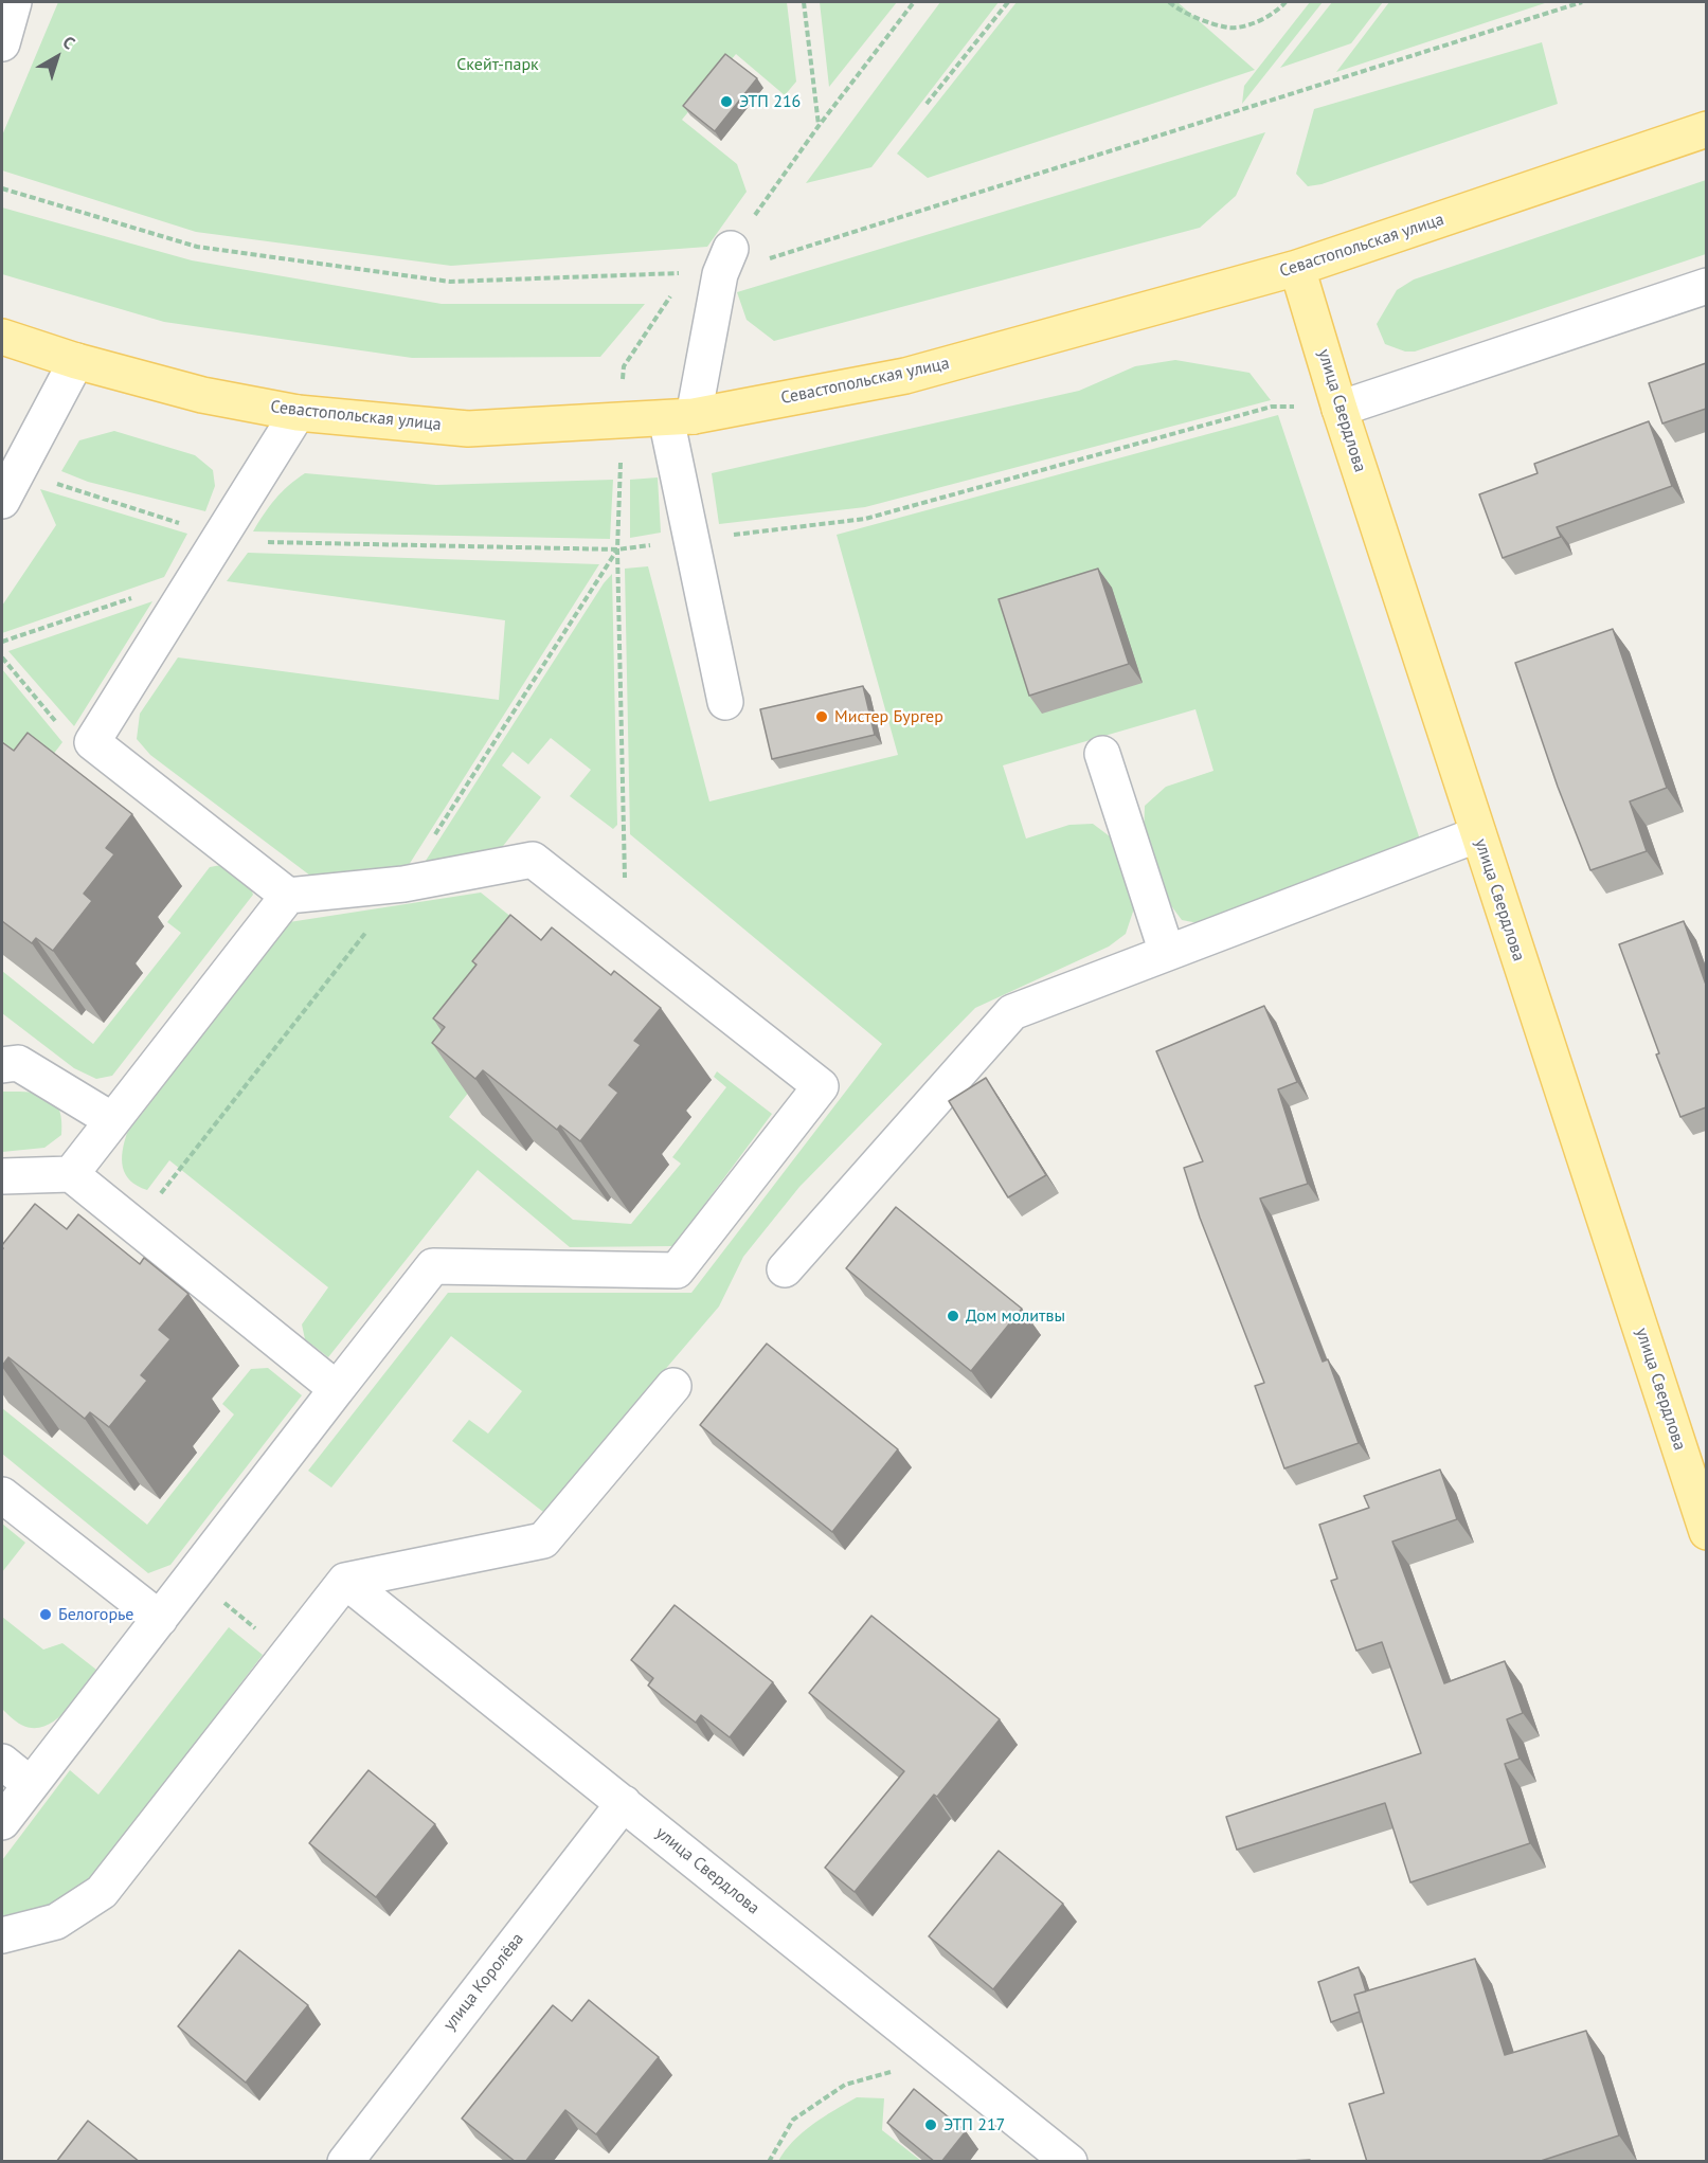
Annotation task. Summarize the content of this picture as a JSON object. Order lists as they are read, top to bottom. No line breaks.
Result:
{"streets":{"main road":["Севастопольская улица","улица Свердлова"],"street":["улица Королёва"]},"crossings":[["Севастопольская улица","улица Свердлова"],["улица Свердлова","улица Королёва"]],"parks":["Скейт-парк"],"places":["ЭТП 216","Мистер Бургер","Дом молитвы","Белогорье","ЭТП 217"],"north":"top right"}
